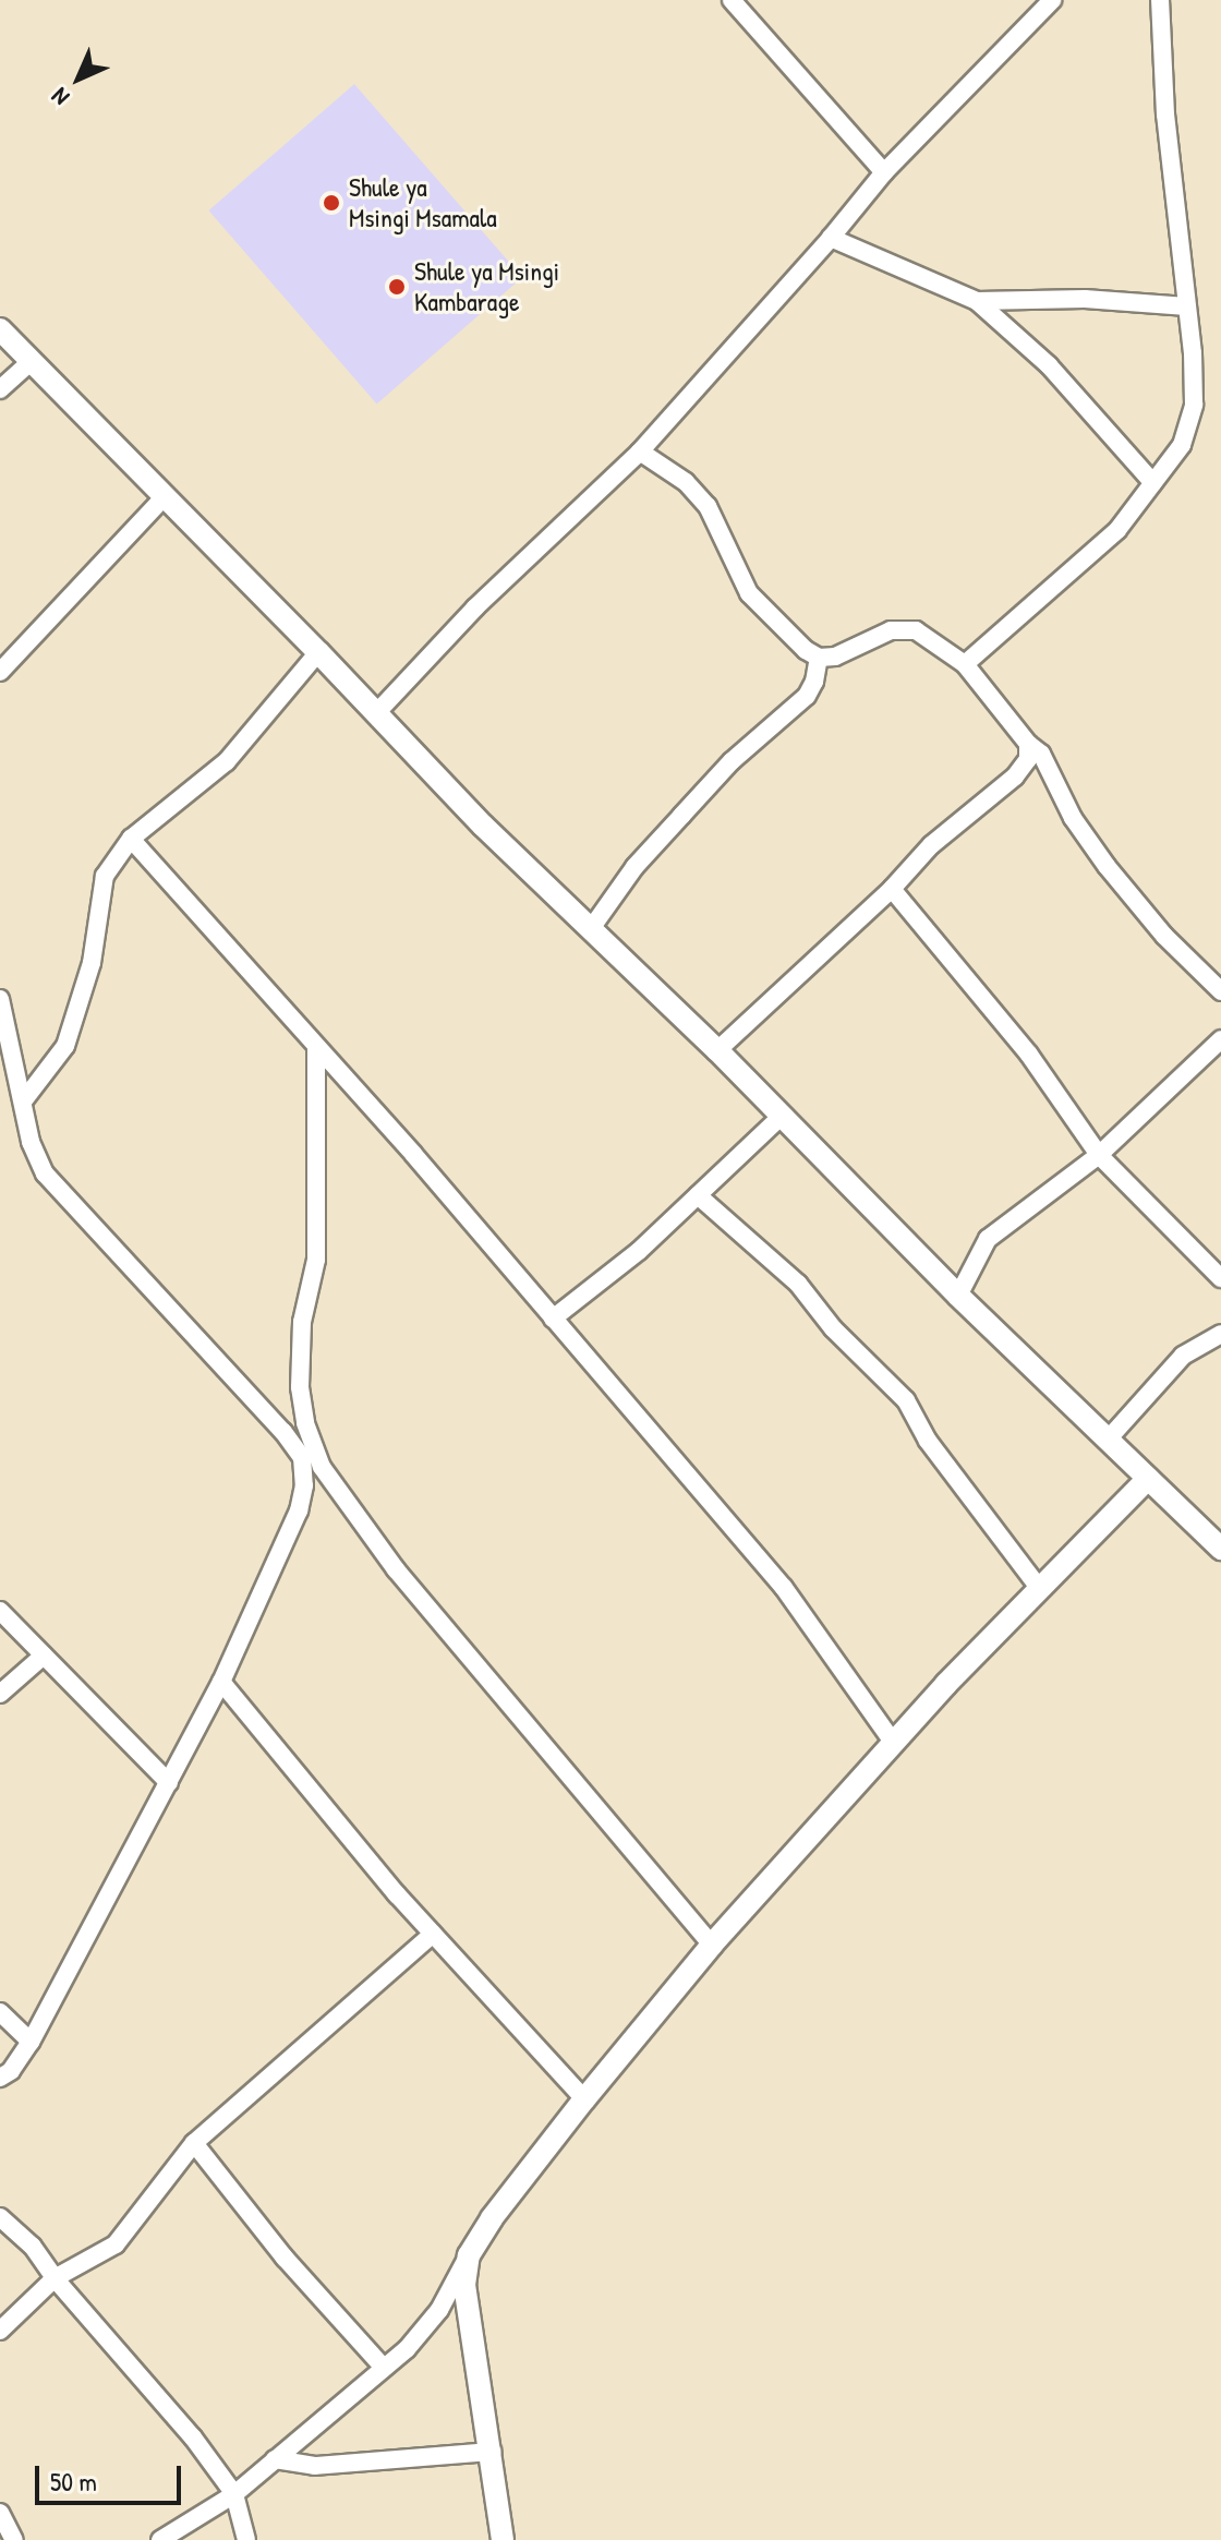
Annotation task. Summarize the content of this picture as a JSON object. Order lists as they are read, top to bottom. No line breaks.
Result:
{"places":["Shule ya Msingi Msamala","Shule ya Msingi Kambarage"],"scale_bar":"50 m","north":"bottom left"}
